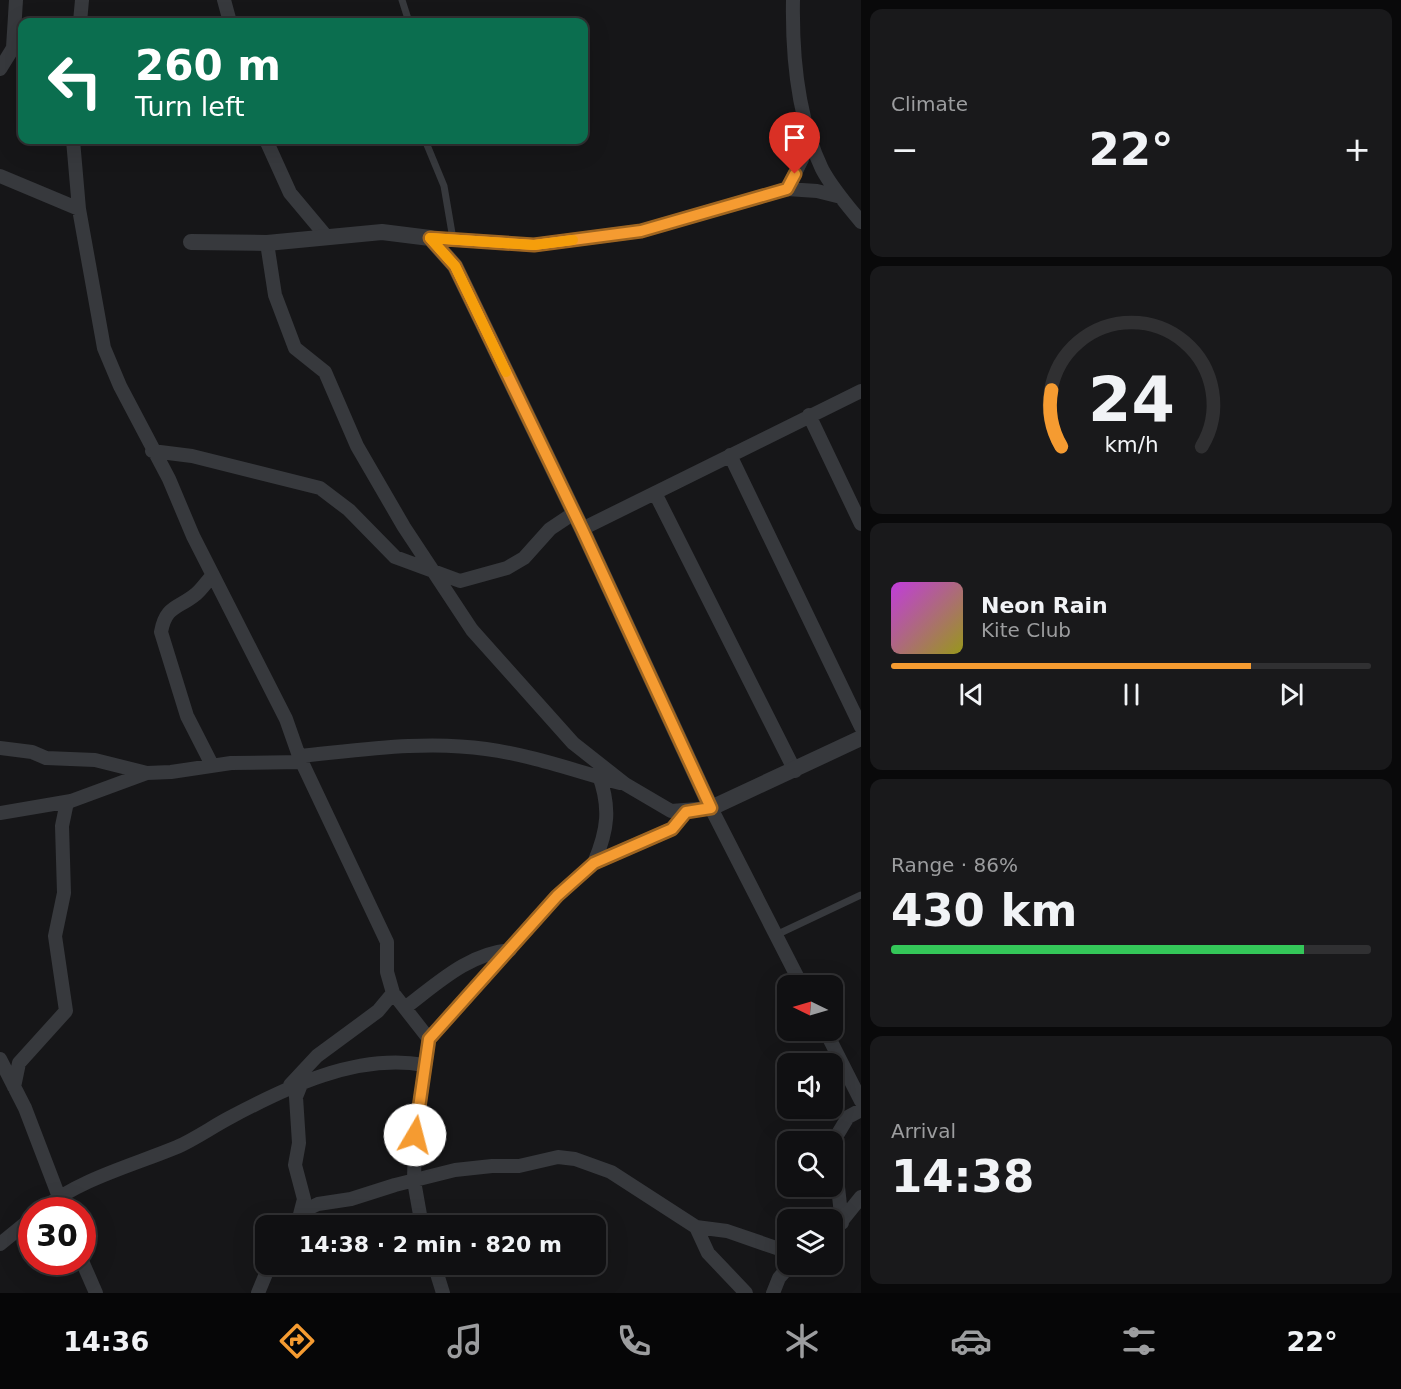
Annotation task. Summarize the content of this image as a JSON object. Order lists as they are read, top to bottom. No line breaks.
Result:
{"north":"left","page":{"tile":["Climate",["Range · 86%","430 km"],["Arrival","14:38"]],"turn":["260 m","Turn left"],"heat":["−","22°","+"],"song":["Neon Rain","Kite Club"],"limit":"30","trip":"14:38 · 2 min · 820 m","tabs":["14:36","22°"],"gauge":["24","km/h"]}}
